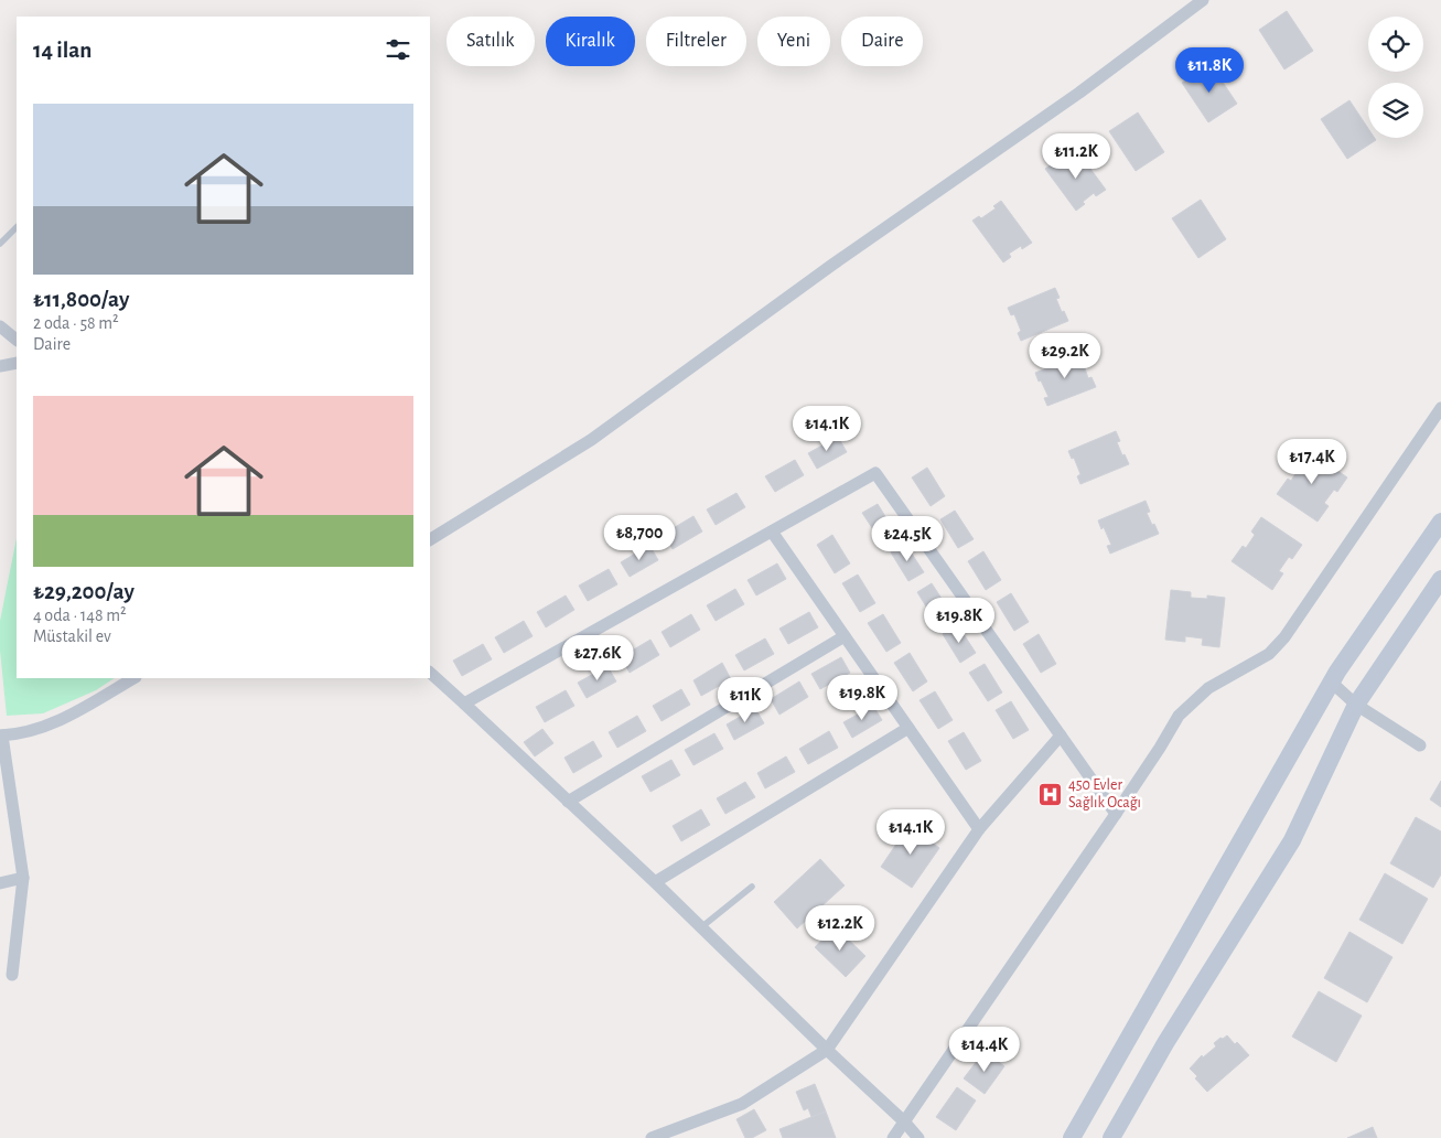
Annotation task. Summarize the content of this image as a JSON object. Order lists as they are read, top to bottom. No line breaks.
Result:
{"places":{"hospital":["450 Evler Sağlık Ocağı"]},"page":{"chip":["Satılık","Kiralık","Filtreler","Yeni","Daire"],"heading":"14 ilan","price":["₺11.8K","₺11.2K","₺29.2K","₺14.1K","₺17.4K","₺8,700","₺24.5K","₺19.8K","₺27.6K","₺19.8K","₺11K","₺14.1K","₺12.2K","₺14.4K"],"list":[{"name":"₺11,800/ay","note":"2 oda · 58 m² · Daire"},{"name":"₺29,200/ay","note":"4 oda · 148 m² · Müstakil ev"}]}}
